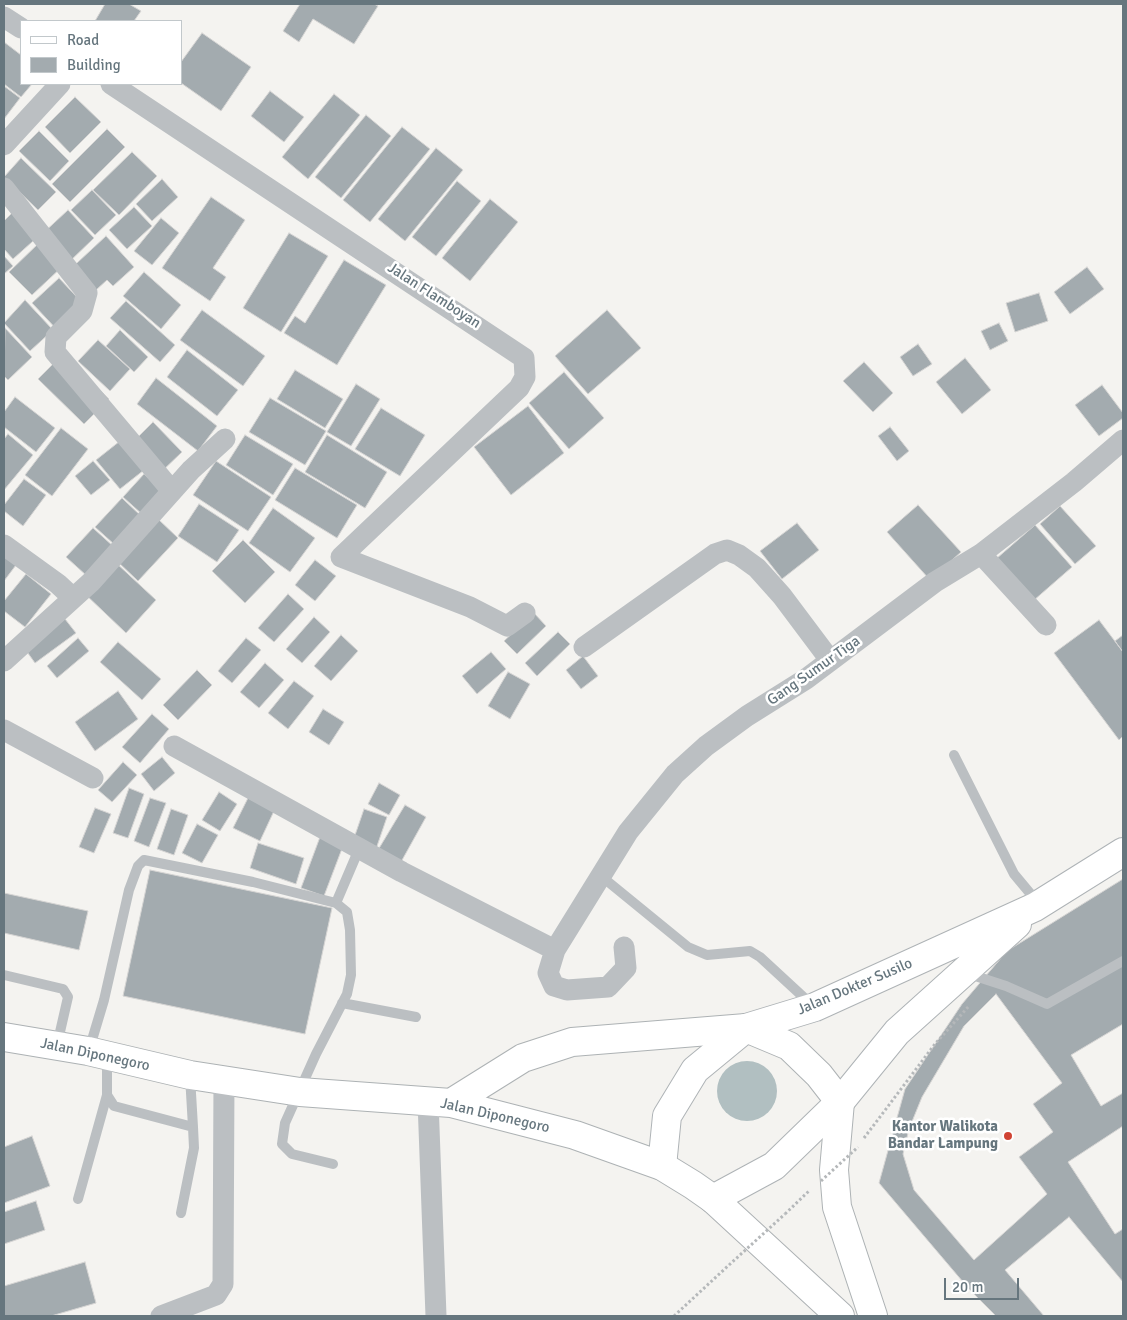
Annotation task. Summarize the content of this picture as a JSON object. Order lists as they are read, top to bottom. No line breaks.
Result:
{"streets":{"main road":["Jalan Dokter Susilo","Jalan Diponegoro"],"street":["Jalan Flamboyan","Gang Sumur Tiga"]},"crossings":[["Jalan Dokter Susilo","Jalan Diponegoro"]],"places":["Kantor Walikota Bandar Lampung"],"legend":["Road","Building"],"scale_bar":"20 m"}
